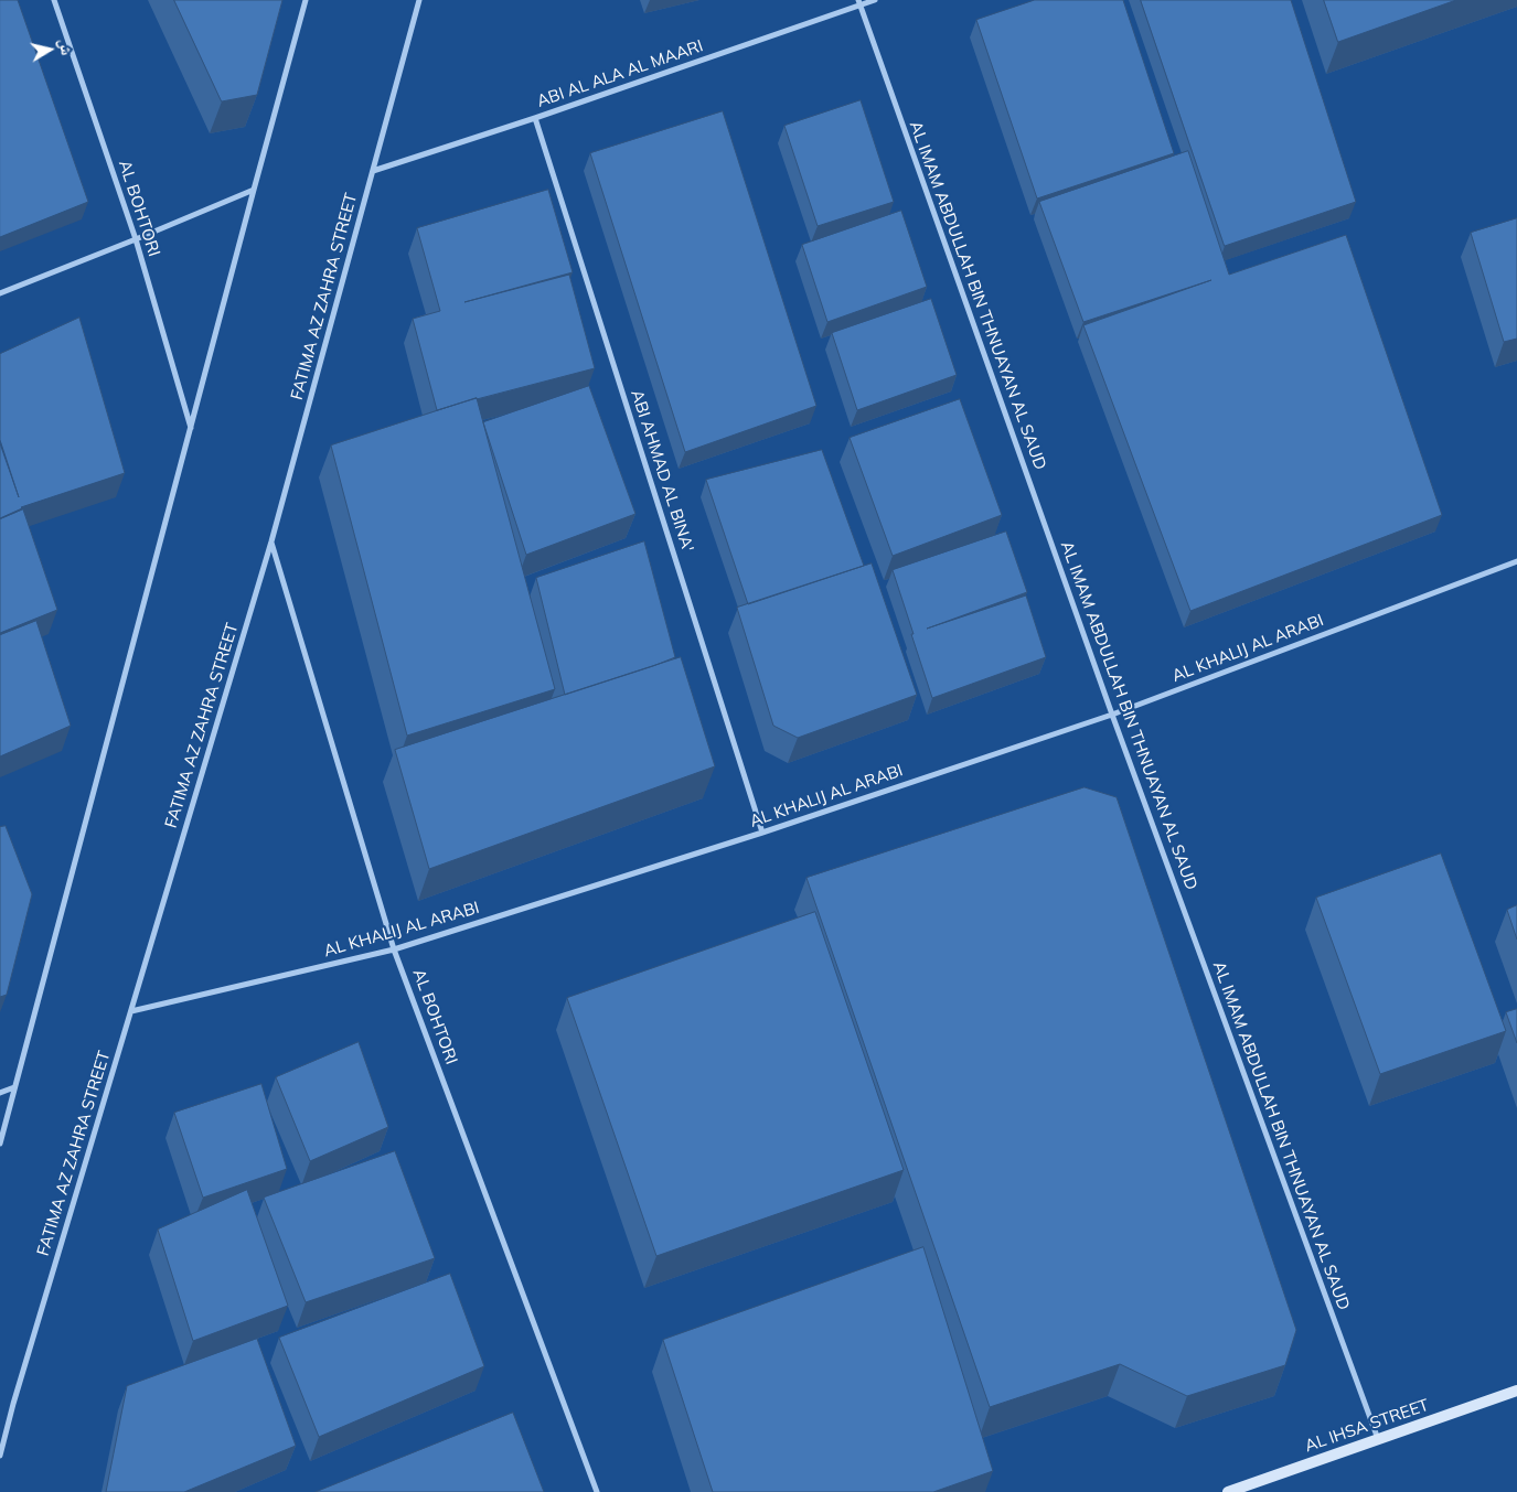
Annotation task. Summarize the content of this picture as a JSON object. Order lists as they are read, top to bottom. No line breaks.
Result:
{"streets":{"main road":["AL IHSA STREET"],"street":["ABI AL ALA AL MAARI","AL BOHTORI","AL IMAM ABDULLAH BIN THNUAYAN AL SAUD","FATIMA AZ ZAHRA STREET","ABI AHMAD AL BINA'","AL KHALIJ AL ARABI"]},"crossings":[["ABI AL ALA AL MAARI","AL IMAM ABDULLAH BIN THNUAYAN AL SAUD"],["ABI AL ALA AL MAARI","FATIMA AZ ZAHRA STREET"],["ABI AL ALA AL MAARI","ABI AHMAD AL BINA'"],["AL BOHTORI","FATIMA AZ ZAHRA STREET"],["AL BOHTORI","AL KHALIJ AL ARABI"],["AL IMAM ABDULLAH BIN THNUAYAN AL SAUD","AL KHALIJ AL ARABI"],["AL IMAM ABDULLAH BIN THNUAYAN AL SAUD","AL IHSA STREET"],["FATIMA AZ ZAHRA STREET","AL KHALIJ AL ARABI"],["ABI AHMAD AL BINA'","AL KHALIJ AL ARABI"]],"north":"right"}
